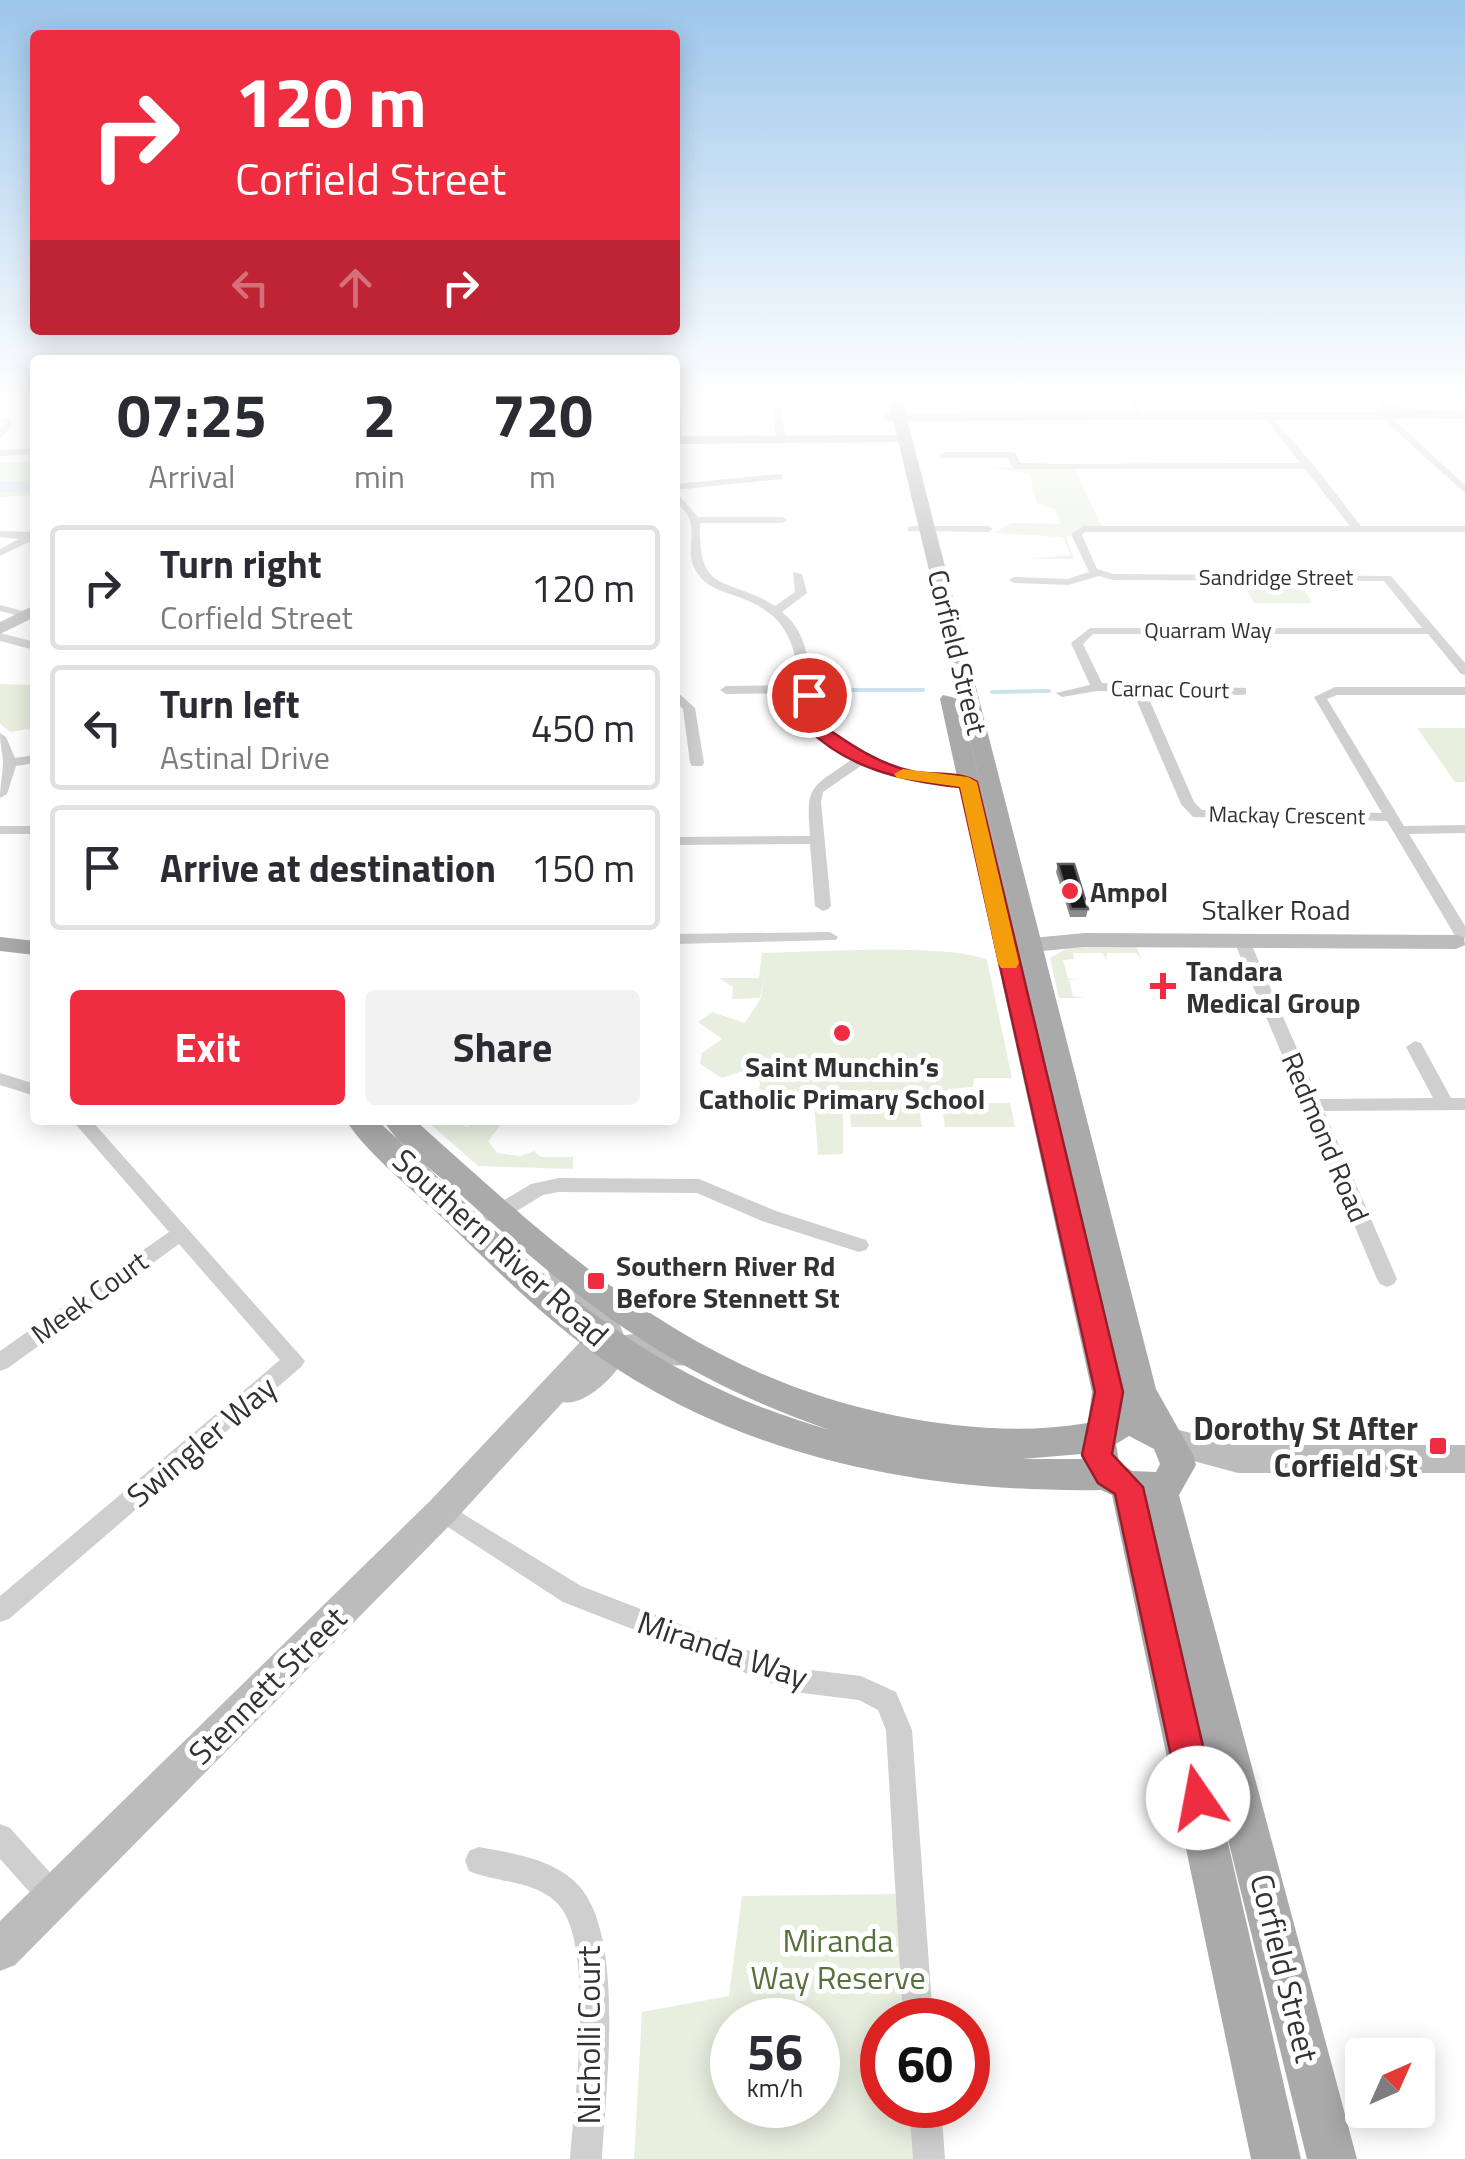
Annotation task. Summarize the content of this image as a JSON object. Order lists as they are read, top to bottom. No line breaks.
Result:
{"streets":{"main road":["Corfield Street","Stalker Road","Southern River Road","Stennett Street"],"street":["Sandridge Street","Quarram Way","Carnac Court","Mackay Crescent","Redmond Road","Meek Court","Swingler Way","Miranda Way","Nicholli Court"]},"crossings":[["Sandridge Street","Quarram Way"],["Quarram Way","Carnac Court"],["Corfield Street","Stalker Road"],["Corfield Street","Southern River Road"],["Carnac Court","Mackay Crescent"],["Stalker Road","Redmond Road"],["Southern River Road","Stennett Street"],["Meek Court","Swingler Way"],["Miranda Way","Stennett Street"]],"parks":["Miranda Way Reserve"],"places":{"other":["Ampol","Saint Munchin’s Catholic Primary School"],"health":["Tandara Medical Group"],"transit":["Southern River Rd Before Stennett St","Dorothy St After Corfield St"]},"north":"top right","page":{"turn":["120 m","Corfield Street"],"eta":["07:25","Arrival","2","min","720","m"],"list":[{"name":"Turn right","note":"Corfield Street","value":"120 m"},{"name":"Turn left","note":"Astinal Drive","value":"450 m"},{"name":"Arrive at destination","value":"150 m"}],"buttons":["Exit","Share"],"speed":"56 km/h","limit":"60"}}
